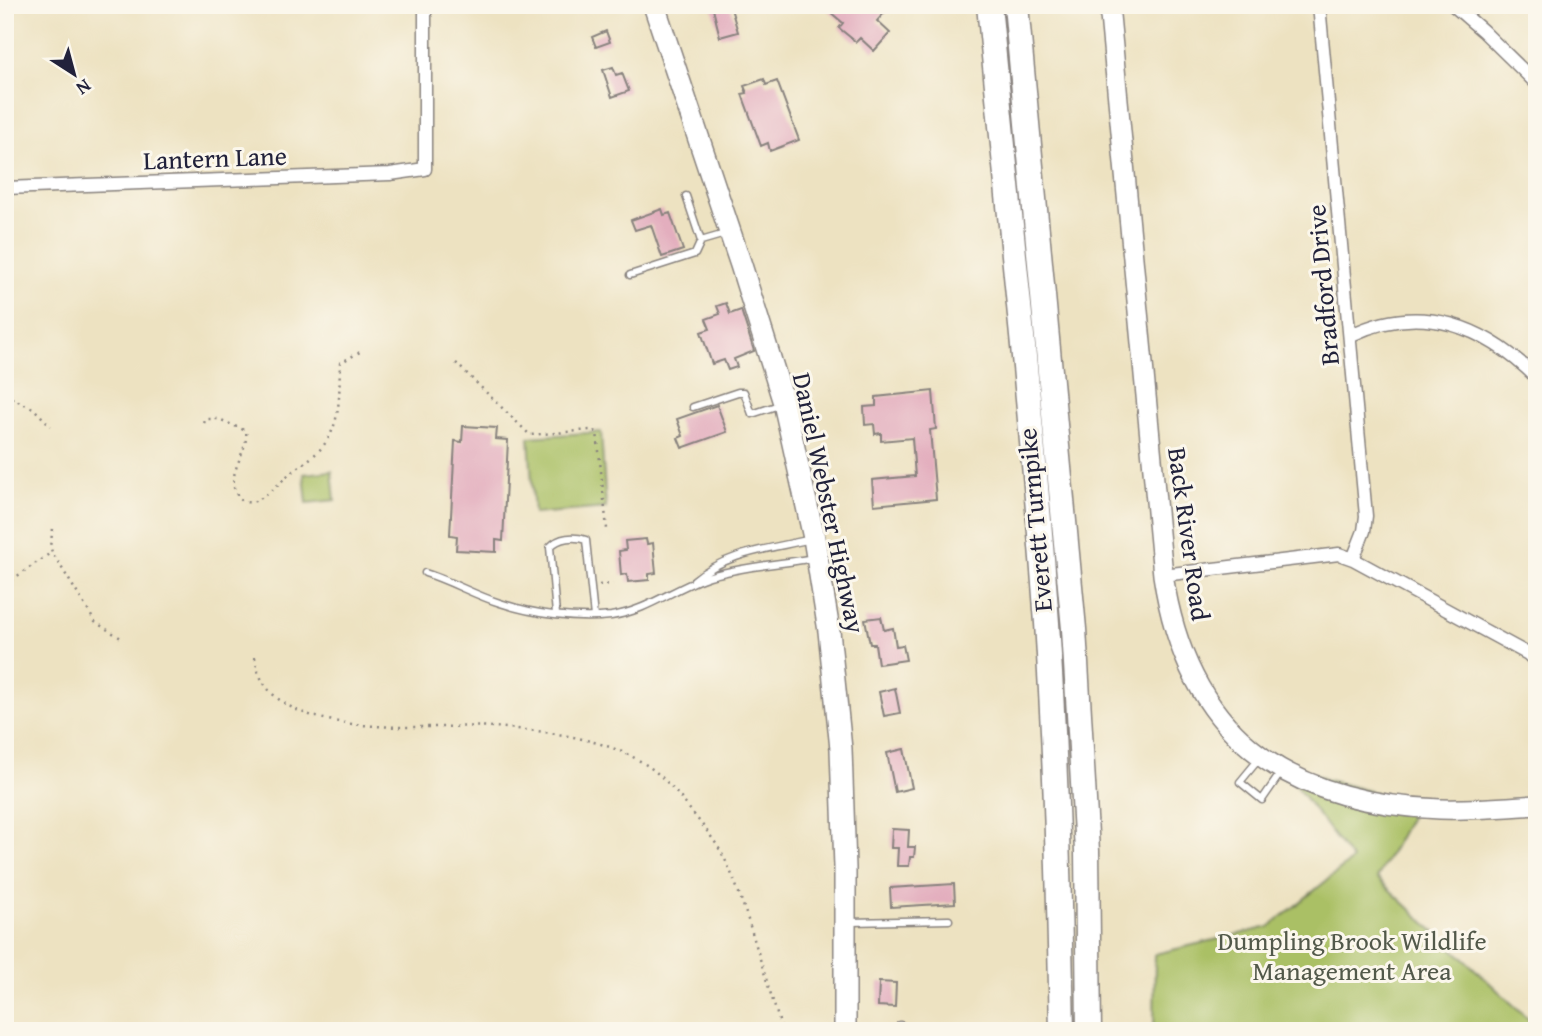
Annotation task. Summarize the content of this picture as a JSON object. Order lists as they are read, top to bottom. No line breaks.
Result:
{"streets":{"highway":["Everett Turnpike"],"main road":["Daniel Webster Highway"],"street":["Lantern Lane","Bradford Drive","Back River Road"]},"parks":["Dumpling Brook Wildlife Management Area"],"north":"bottom right"}
